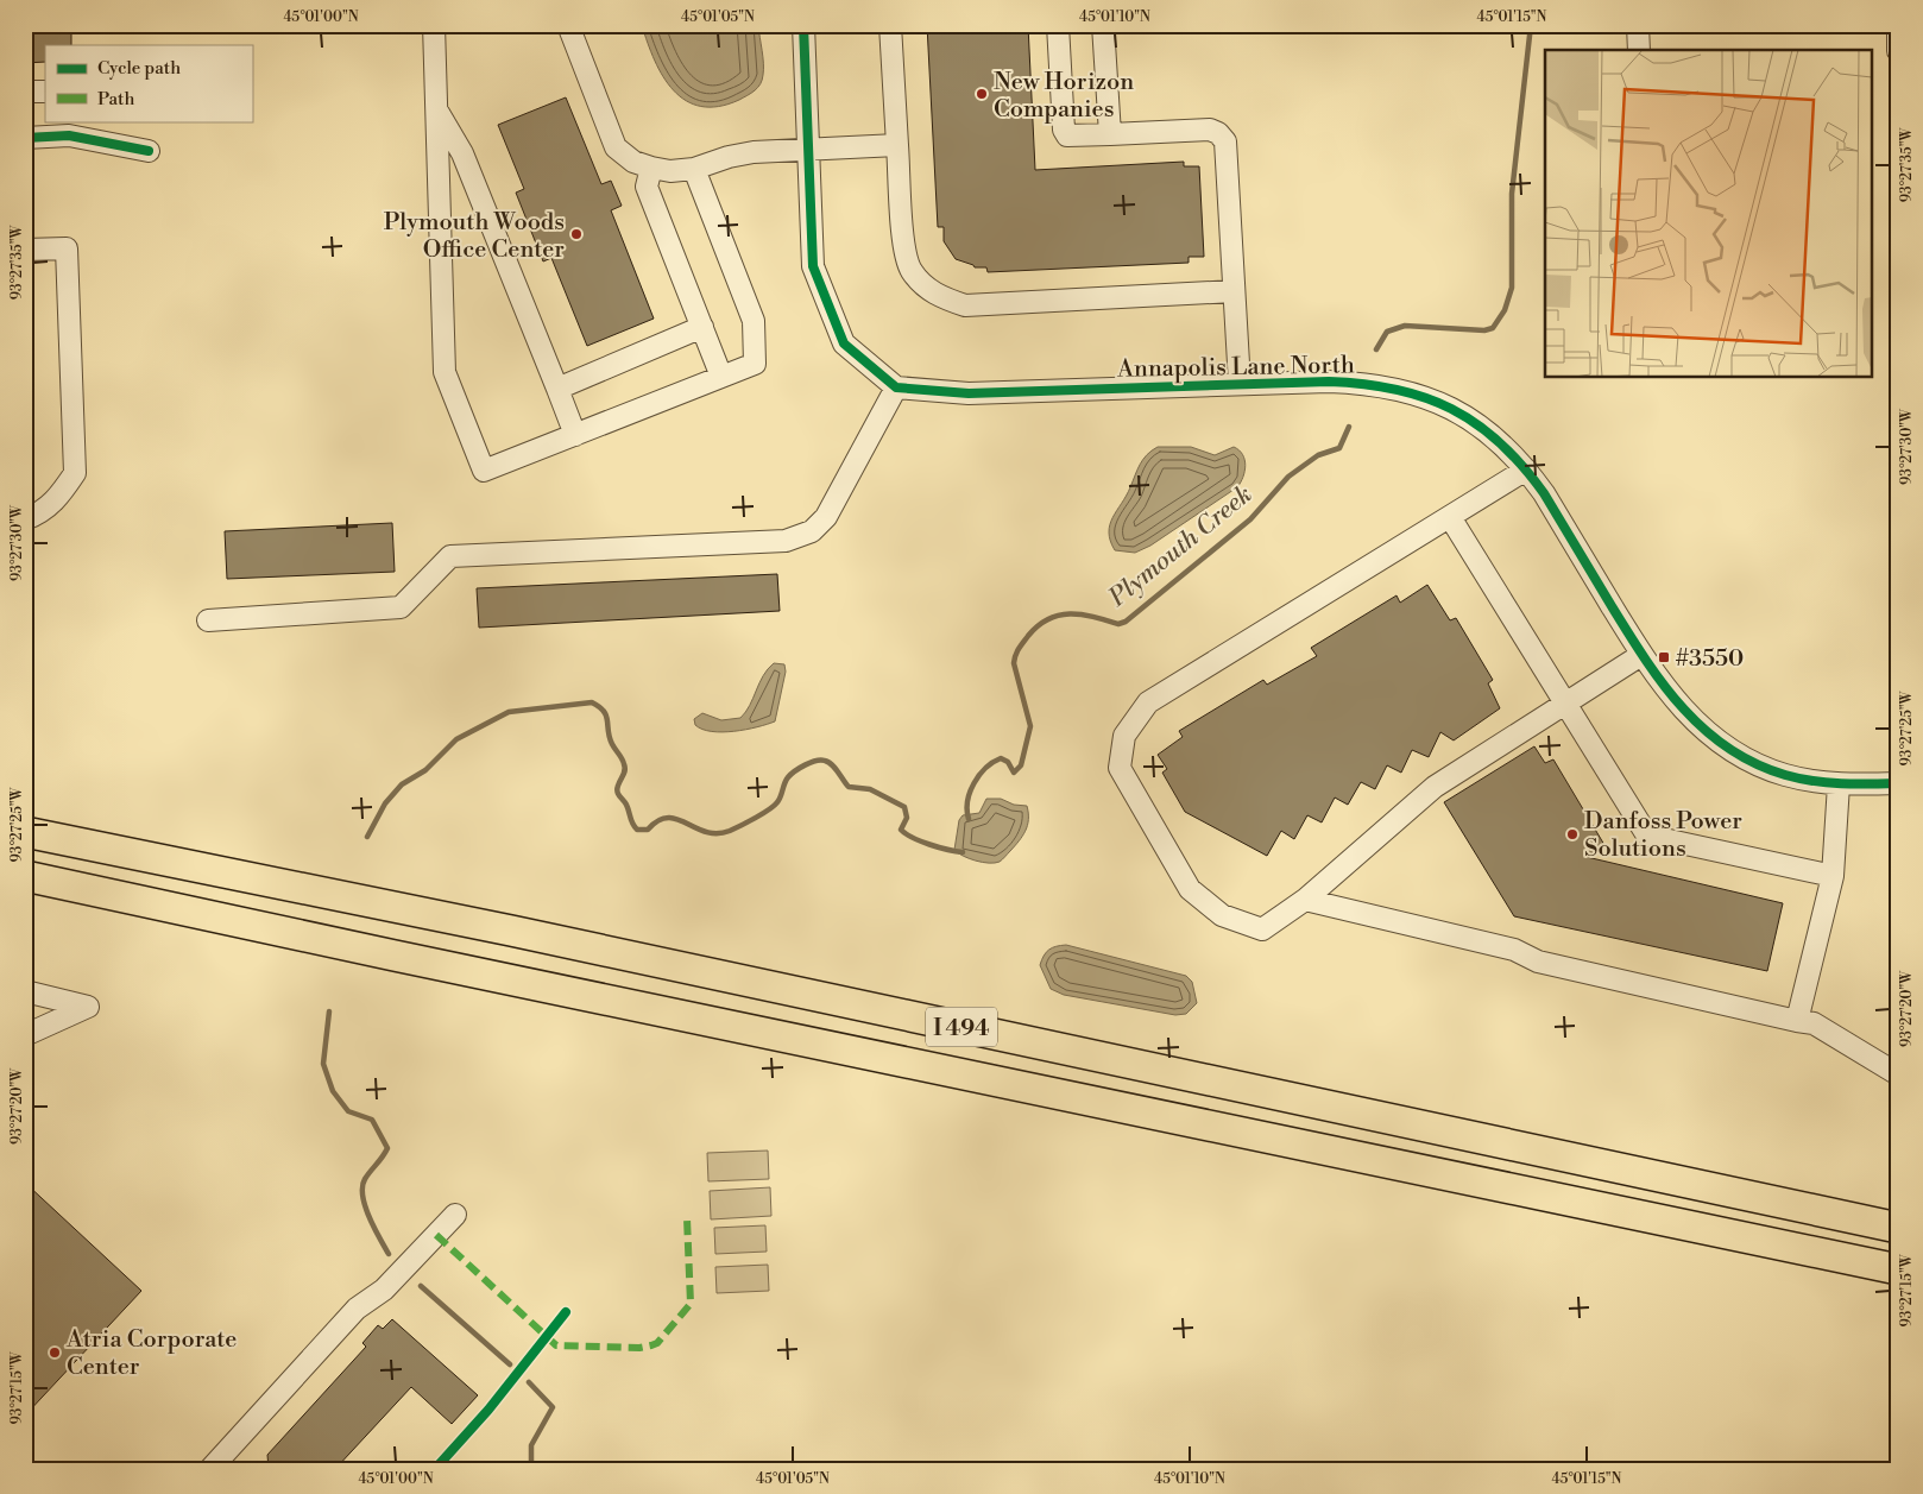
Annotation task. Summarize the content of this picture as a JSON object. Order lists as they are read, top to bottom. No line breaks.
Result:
{"streets":{"highway":["I 494"],"street":["Annapolis Lane North"]},"water":["Plymouth Creek"],"places":{"other":["New Horizon Companies","Plymouth Woods Office Center","Danfoss Power Solutions","Atria Corporate Center"],"transit":["#3550"]},"legend":["Cycle path","Path"],"coordinates":["45°01'00\"N","45°01'05\"N","45°01'10\"N","45°01'15\"N","93°27'35\"W","93°27'30\"W","93°27'25\"W","93°27'20\"W","93°27'15\"W"]}
